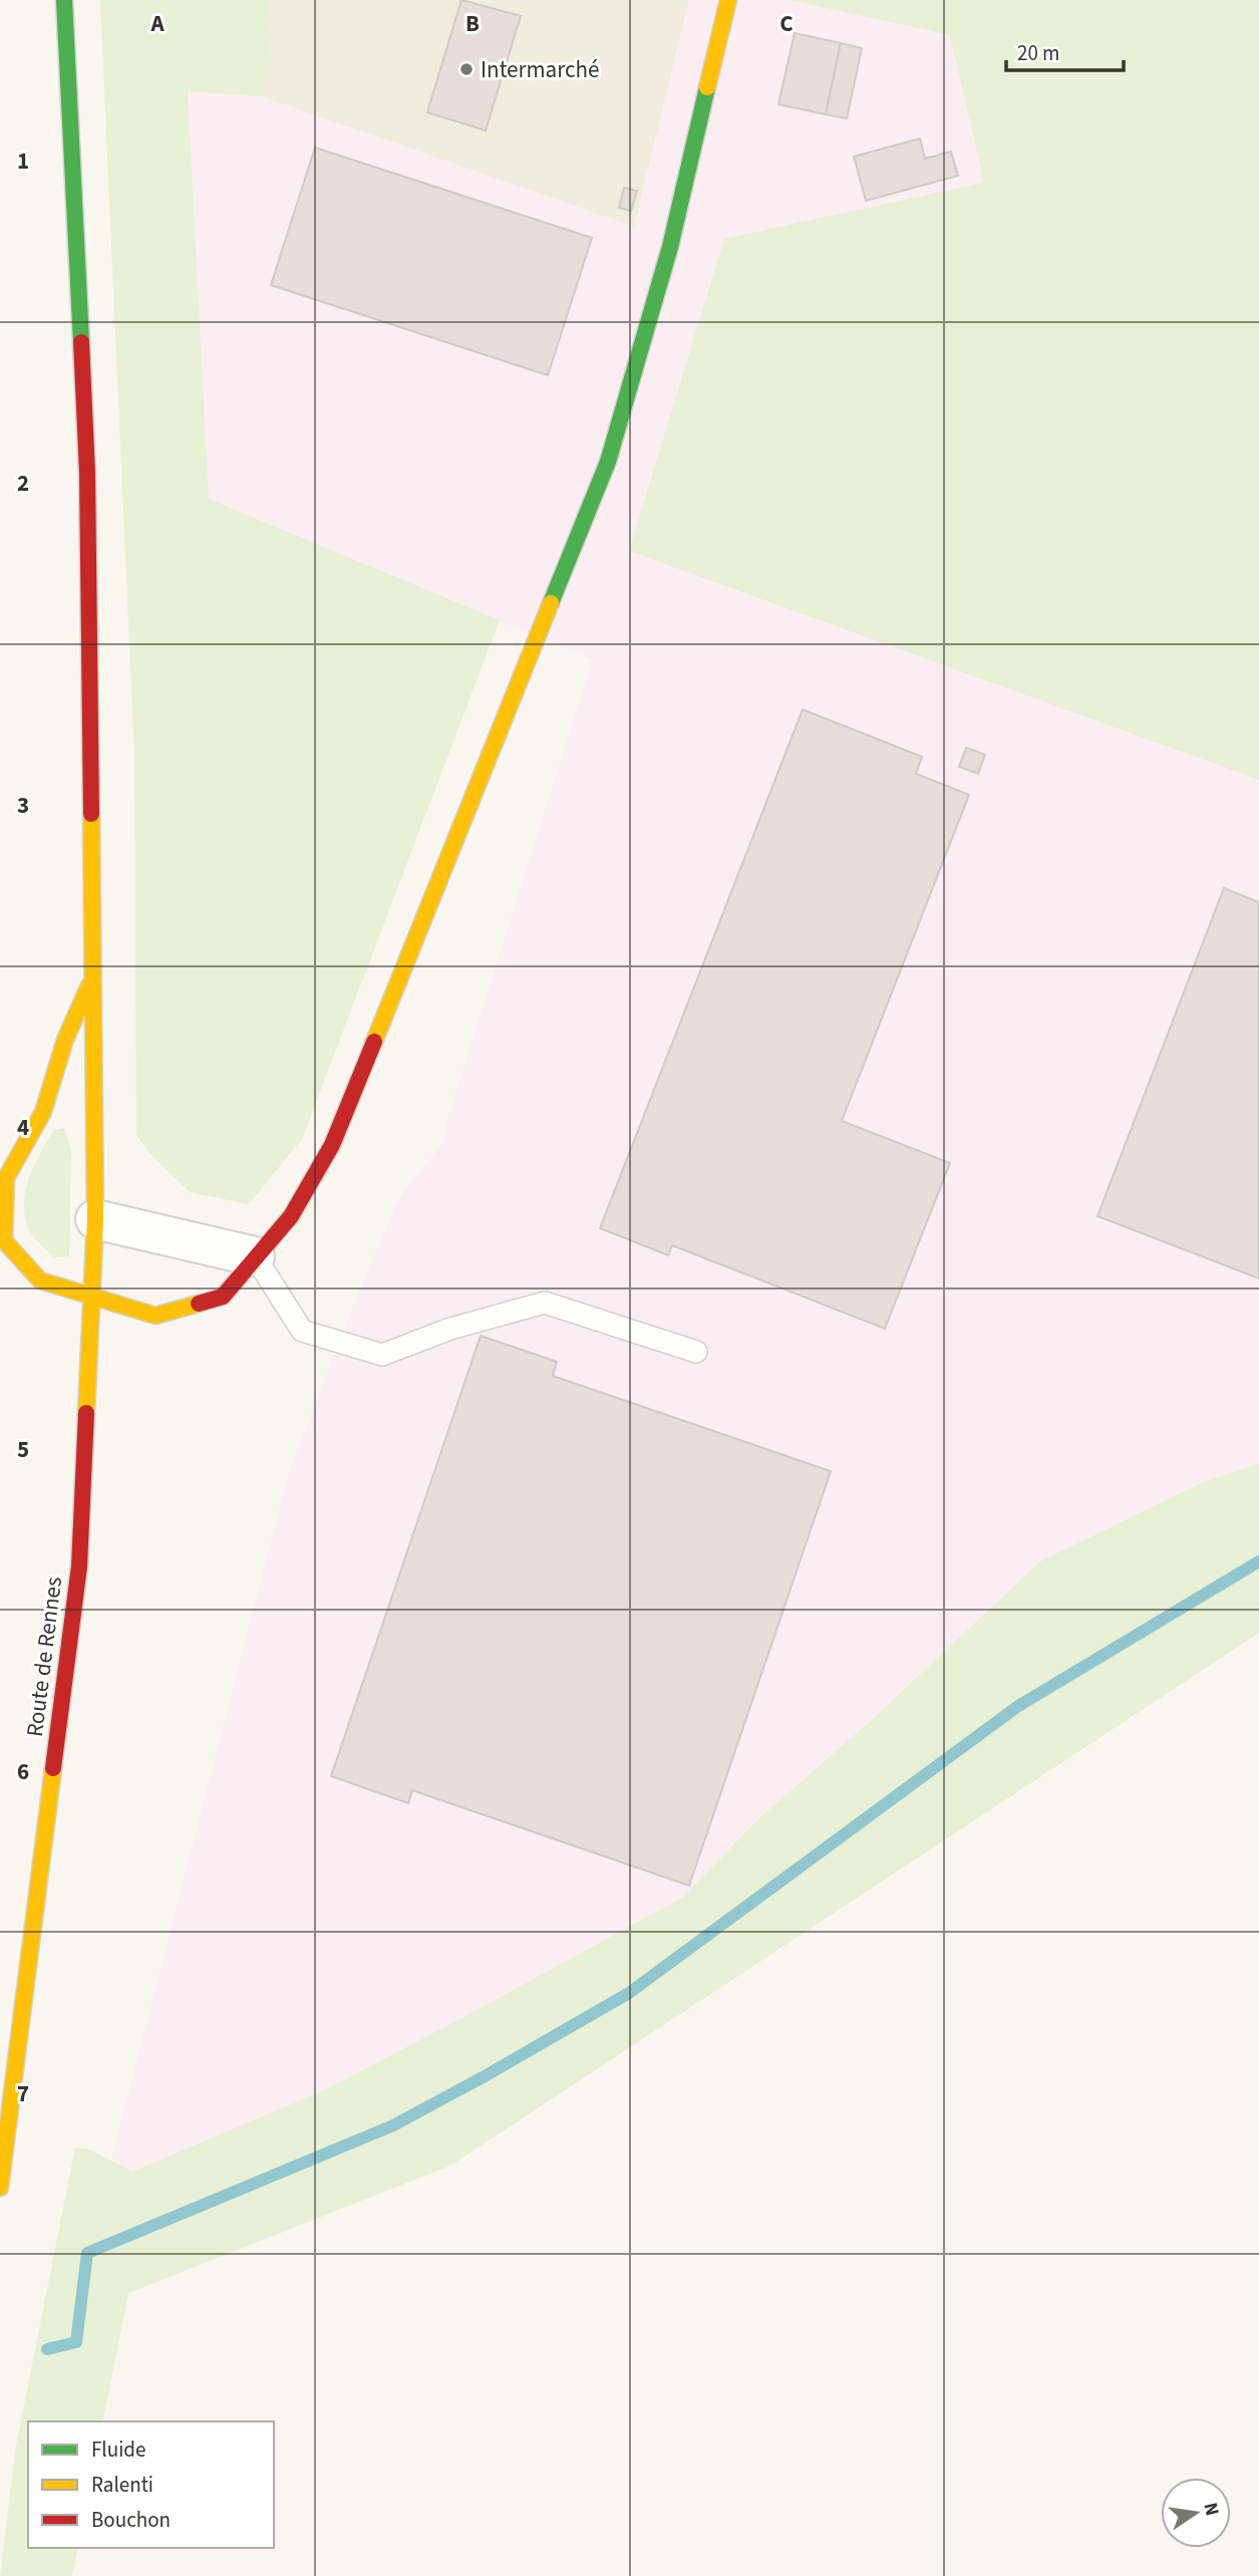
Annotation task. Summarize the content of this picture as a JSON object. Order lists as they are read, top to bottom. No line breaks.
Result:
{"streets":{"main road":["Route de Rennes"]},"places":["Intermarché"],"legend":["Fluide","Ralenti","Bouchon"],"scale_bar":"20 m","north":"right","grid":{"columns":["A","B","C"],"rows":["1","2","3","4","5","6","7"]}}
